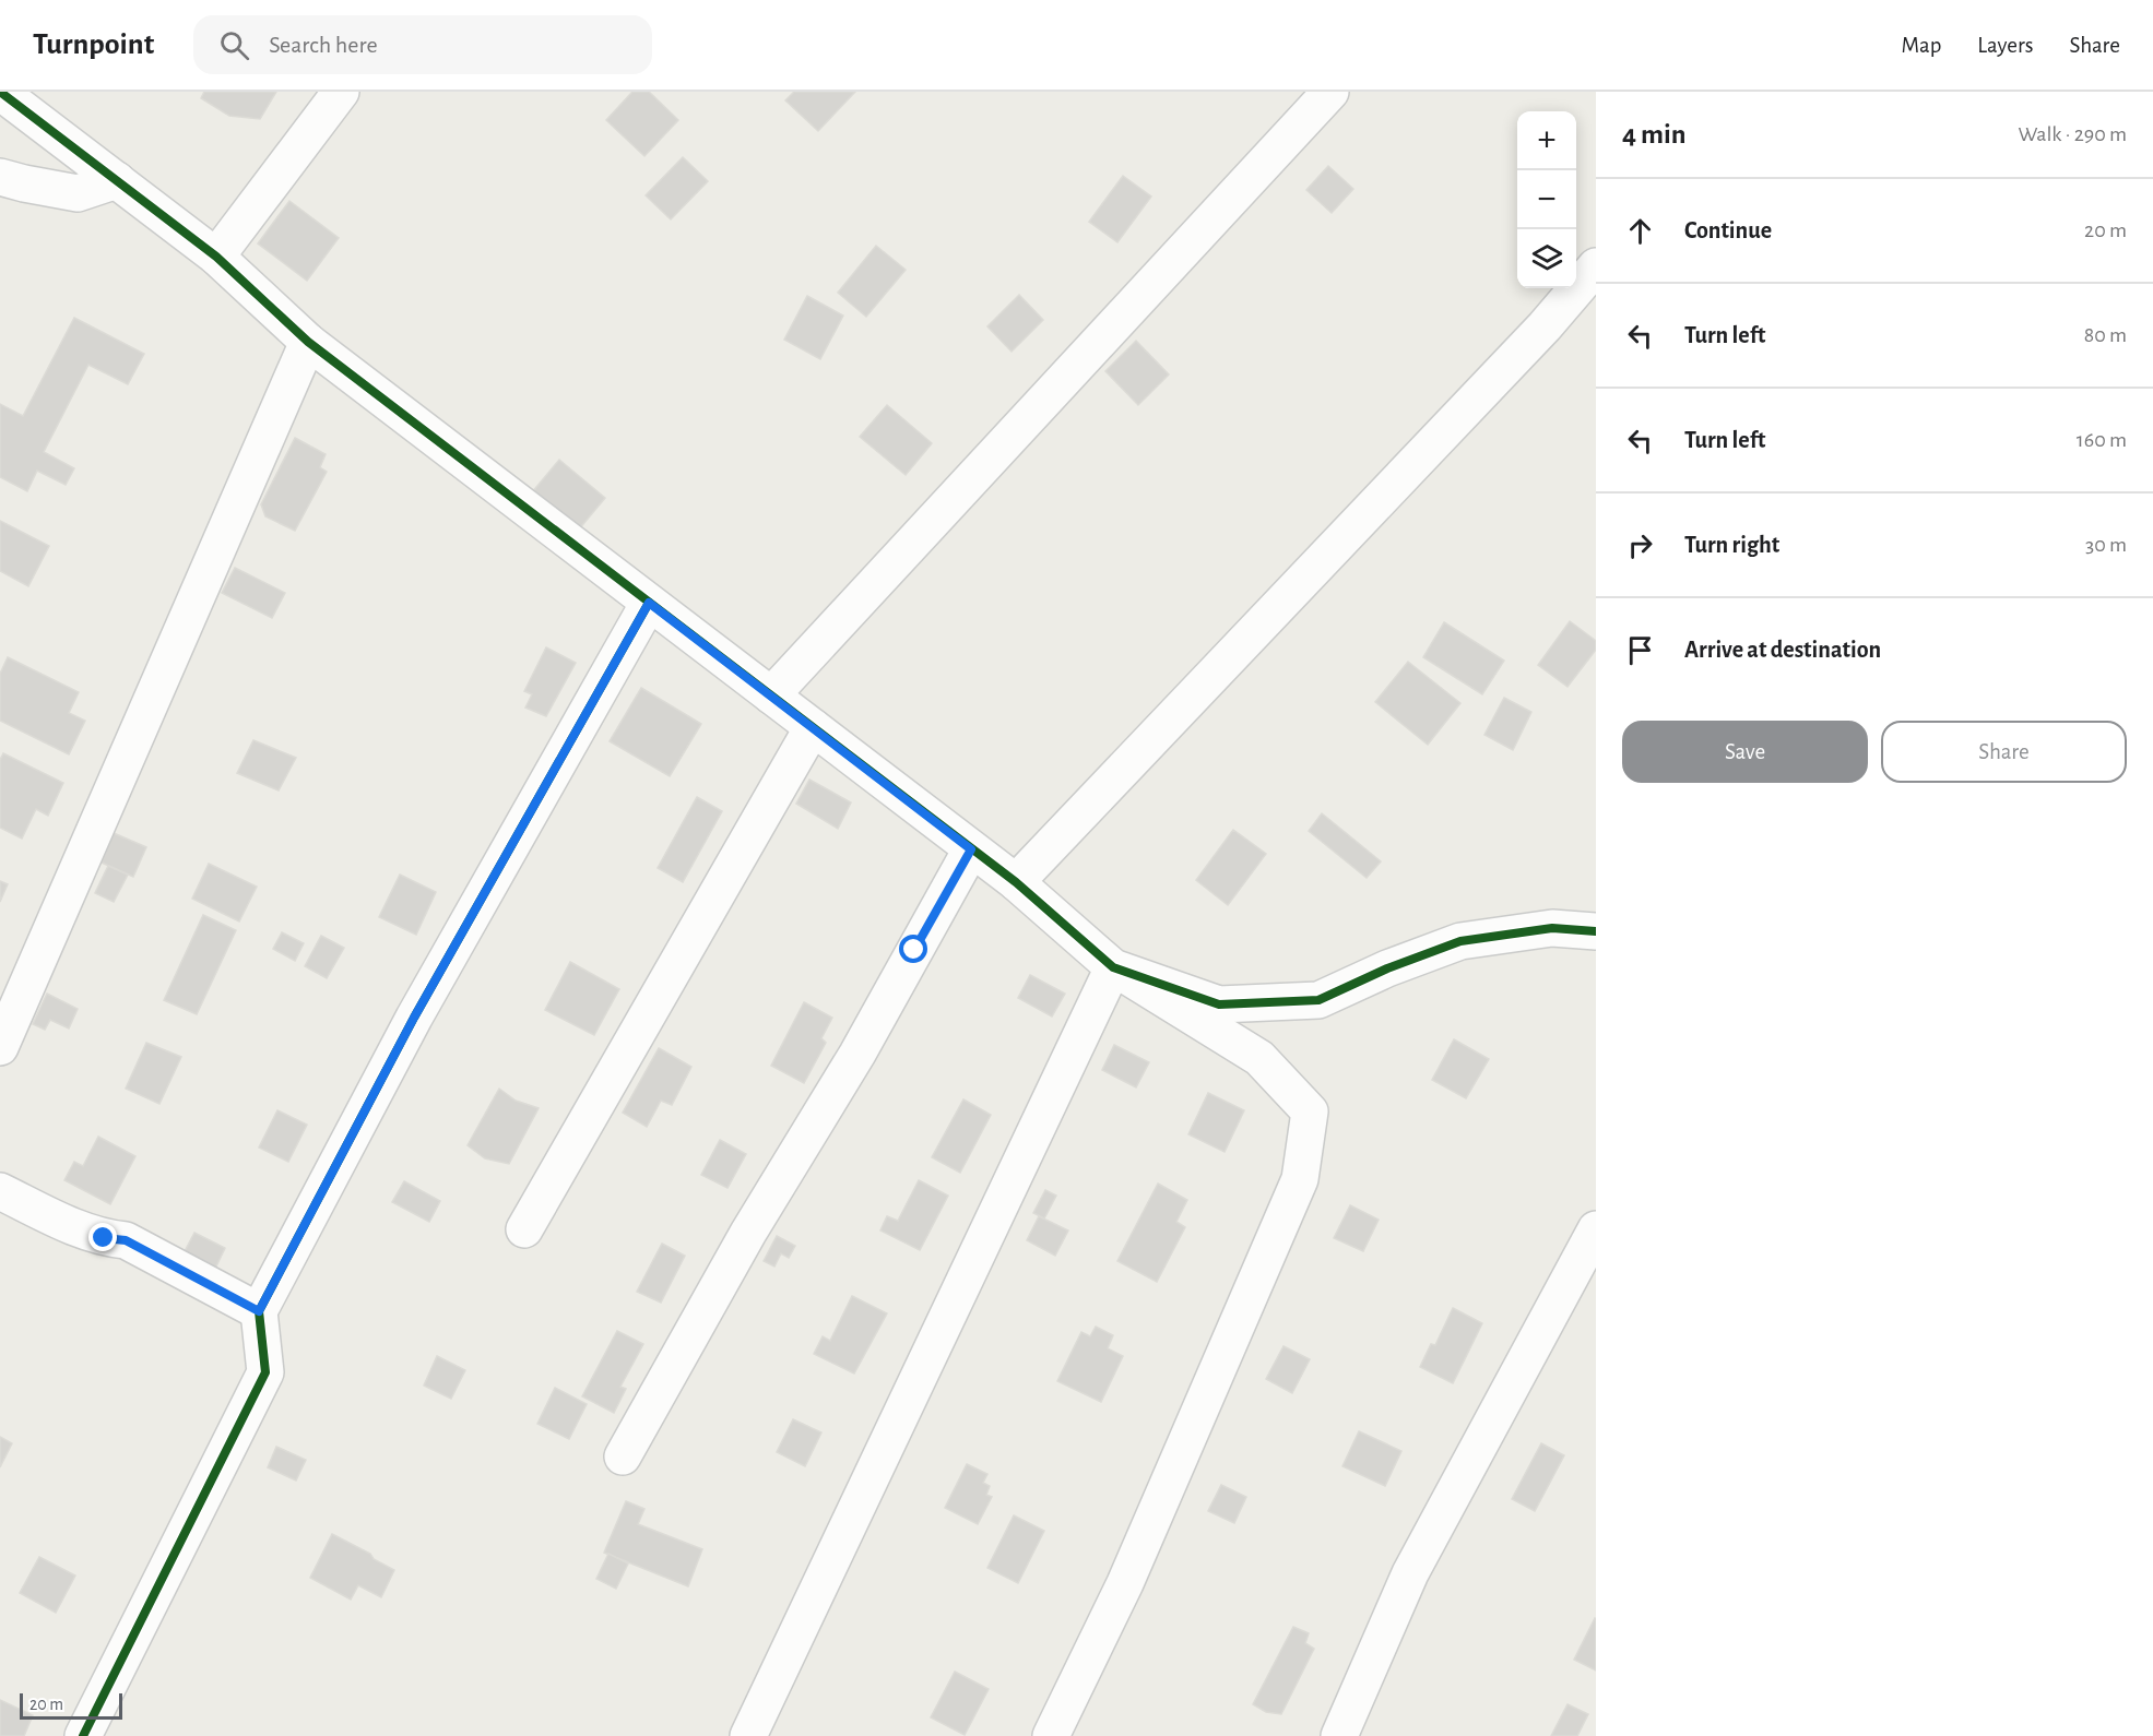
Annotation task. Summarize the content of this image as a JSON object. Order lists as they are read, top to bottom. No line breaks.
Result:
{"scale_bar":"20 m","page":{"header":"Turnpoint","search":"Search here","nav":["Map","Layers","Share"],"heading":["4 min","Walk · 290 m"],"map_buttons":["+","−"],"list":[["Continue","20 m"],["Turn left","80 m"],["Turn left","160 m"],["Turn right","30 m"],"Arrive at destination"],"buttons":["Save","Share"],"scale":"20 m"}}
